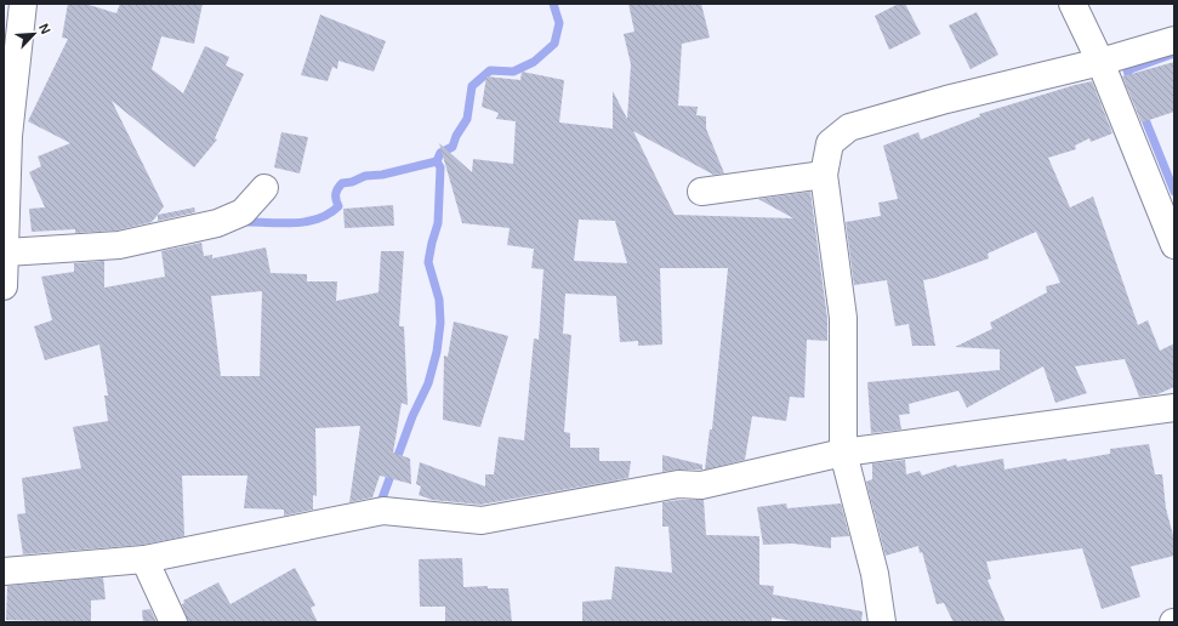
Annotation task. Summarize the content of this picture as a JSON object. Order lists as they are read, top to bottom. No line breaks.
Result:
{"north":"top right"}
